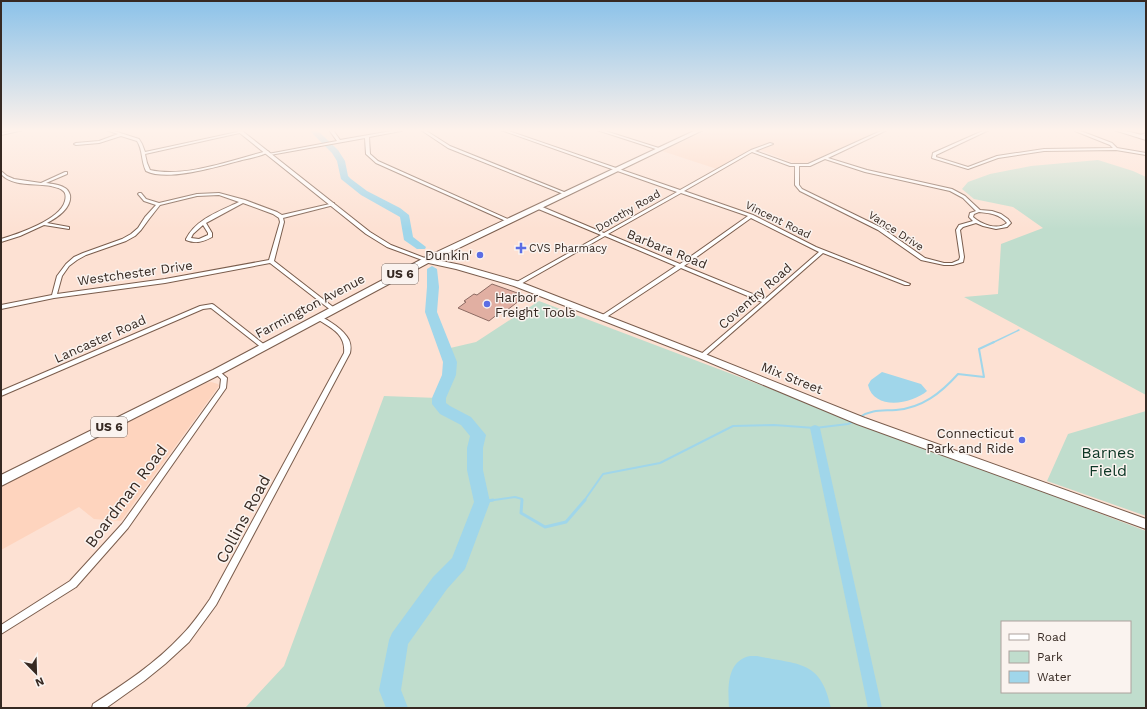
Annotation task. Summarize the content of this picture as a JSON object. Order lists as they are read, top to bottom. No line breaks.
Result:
{"streets":{"highway":["US 6","Farmington Avenue"],"main road":["Mix Street"],"street":["Dorothy Road","Vincent Road","Vance Drive","Barbara Road","Westchester Drive","Coventry Road","Lancaster Road","Boardman Road","Collins Road"]},"crossings":[["Dorothy Road","Vincent Road"],["Dorothy Road","Barbara Road"],["Dorothy Road","Mix Street"],["Vincent Road","Coventry Road"],["Vincent Road","Farmington Avenue"],["Barbara Road","Coventry Road"],["Barbara Road","Farmington Avenue"],["Coventry Road","Mix Street"],["Farmington Avenue","Lancaster Road"],["Farmington Avenue","Mix Street"],["Farmington Avenue","Boardman Road"],["Farmington Avenue","Collins Road"]],"parks":["Barnes Field"],"places":{"health":["CVS Pharmacy"],"other":["Dunkin'","Harbor Freight Tools","Connecticut Park and Ride"]},"legend":["Road","Park","Water"],"north":"bottom right"}
